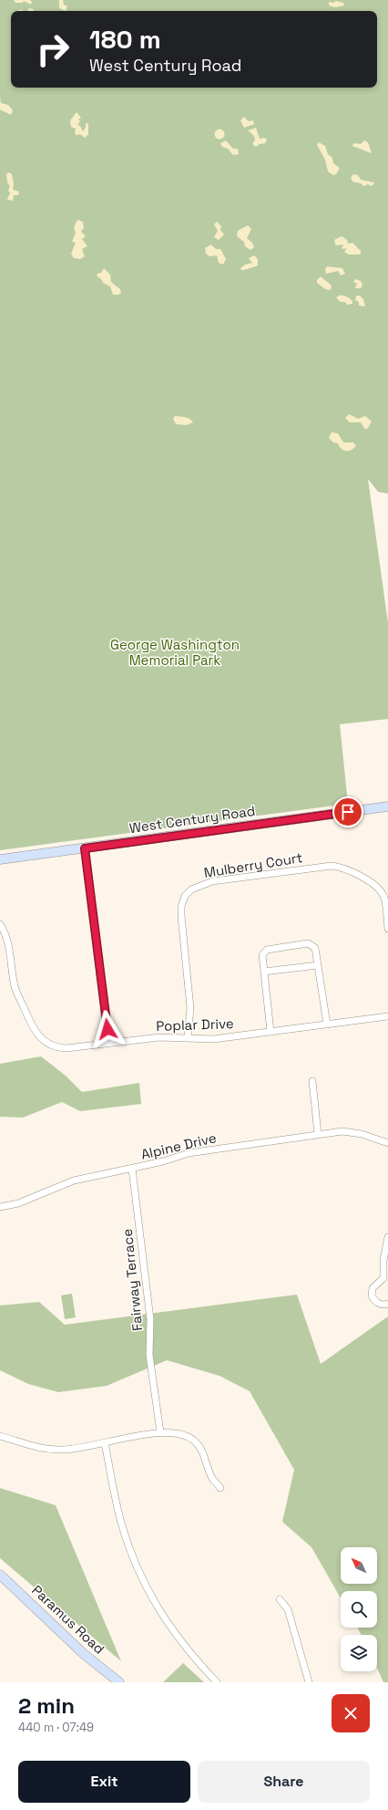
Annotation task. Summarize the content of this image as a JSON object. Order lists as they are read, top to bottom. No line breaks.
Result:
{"streets":{"main road":["West Century Road","Paramus Road"],"street":["Mulberry Court","Poplar Drive","Alpine Drive","Fairway Terrace"]},"crossings":[["Mulberry Court","Poplar Drive"],["Alpine Drive","Fairway Terrace"]],"parks":["George Washington Memorial Park"],"north":"top left","page":{"turn":["180 m","West Century Road"],"heading":["2 min","440 m · 07:49"],"buttons":["Exit","Share"]}}
